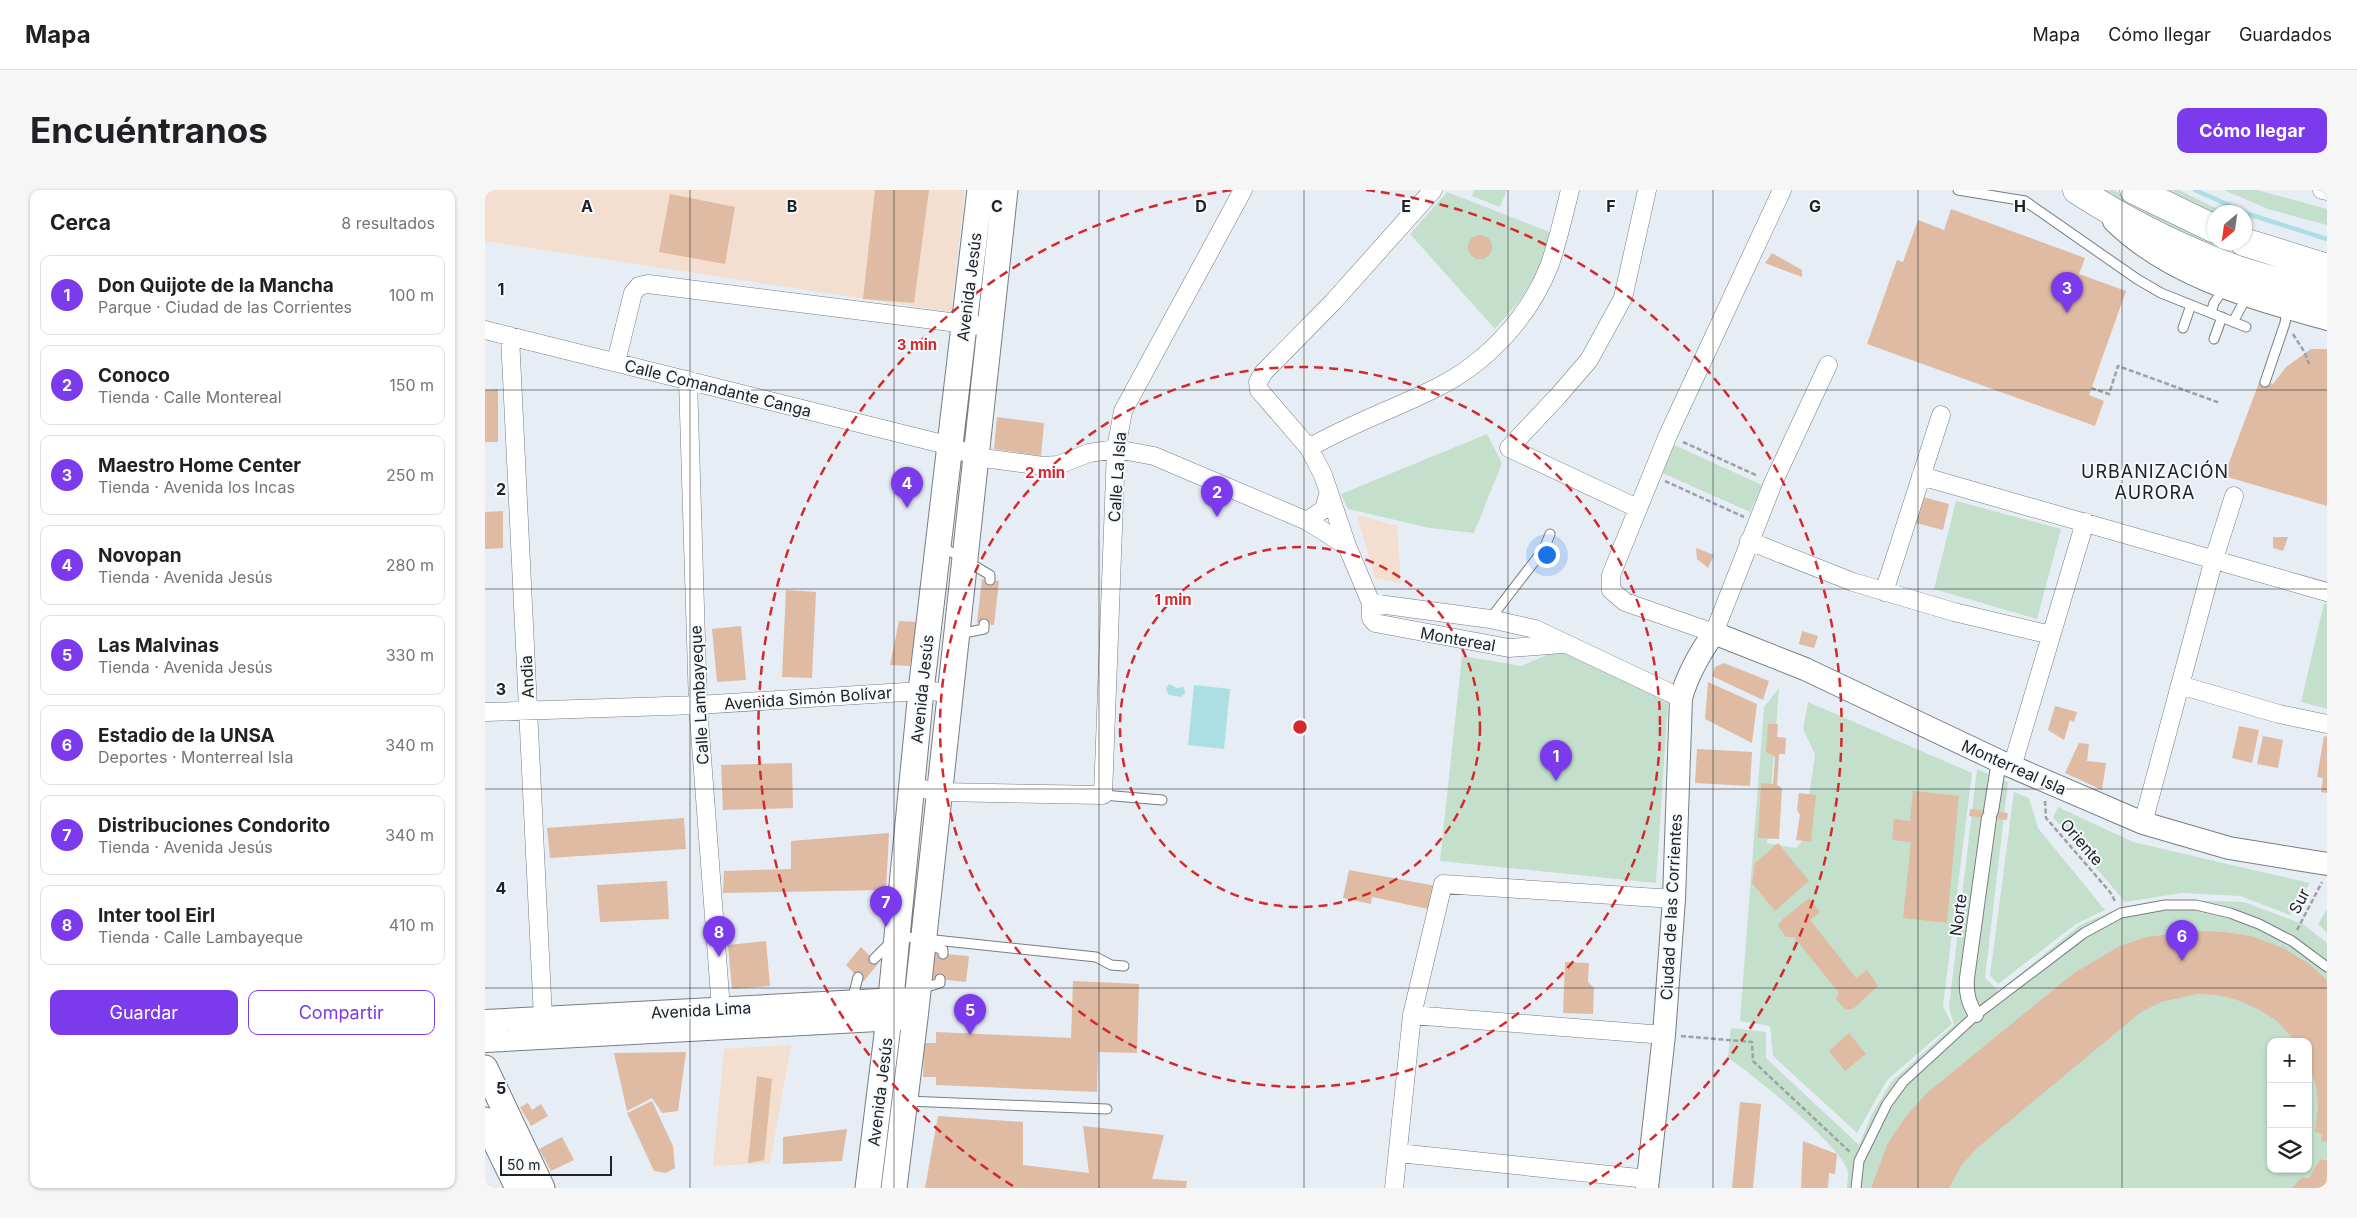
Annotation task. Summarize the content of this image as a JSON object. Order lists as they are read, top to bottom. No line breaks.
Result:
{"streets":{"main road":["Avenida Jesús"],"street":["Calle Comandante Canga","Calle La Isla","Montereal","Andia","Calle Lambayeque","Avenida Simón Bolívar","Monterreal Isla","Ciudad de las Corrientes","Norte","Avenida Lima"],"path":["Oriente","Sur"]},"crossings":[["Avenida Jesús","Calle Comandante Canga"],["Avenida Jesús","Avenida Simón Bolívar"],["Avenida Jesús","Avenida Lima"],["Calle Comandante Canga","Calle La Isla"],["Calle Comandante Canga","Montereal"],["Calle Comandante Canga","Andia"],["Calle Comandante Canga","Calle Lambayeque"],["Montereal","Ciudad de las Corrientes"],["Andia","Avenida Simón Bolívar"],["Andia","Avenida Lima"],["Calle Lambayeque","Avenida Simón Bolívar"],["Calle Lambayeque","Avenida Lima"],["Monterreal Isla","Oriente"],["Monterreal Isla","Sur"],["Monterreal Isla","Ciudad de las Corrientes"],["Monterreal Isla","Norte"]],"districts":["URBANIZACIÓN AURORA"],"scale_bar":"50 m","north":"bottom left","page":{"header":"Mapa","nav":["Mapa","Cómo llegar","Guardados"],"buttons":["Cómo llegar",["Guardar","Compartir"]],"title":"Encuéntranos","heading":["Cerca","8 resultados"],"list":[{"mark":"1","name":"Don Quijote de la Mancha","note":"Parque · Ciudad de las Corrientes","value":"100 m"},{"mark":"2","name":"Conoco","note":"Tienda · Calle Montereal","value":"150 m"},{"mark":"3","name":"Maestro Home Center","note":"Tienda · Avenida los Incas","value":"250 m"},{"mark":"4","name":"Novopan","note":"Tienda · Avenida Jesús","value":"280 m"},{"mark":"5","name":"Las Malvinas","note":"Tienda · Avenida Jesús","value":"330 m"},{"mark":"6","name":"Estadio de la UNSA","note":"Deportes · Monterreal Isla","value":"340 m"},{"mark":"7","name":"Distribuciones Condorito","note":"Tienda · Avenida Jesús","value":"340 m"},{"mark":"8","name":"Inter tool Eirl","note":"Tienda · Calle Lambayeque","value":"410 m"}],"pins":["3","4","2","1","7","8","6","5"],"map_buttons":["+","−"],"scale":"50 m"},"grid":{"columns":["A","B","C","D","E","F","G","H"],"rows":["1","2","3","4","5"]},"rings":["3 min","2 min","1 min"]}
